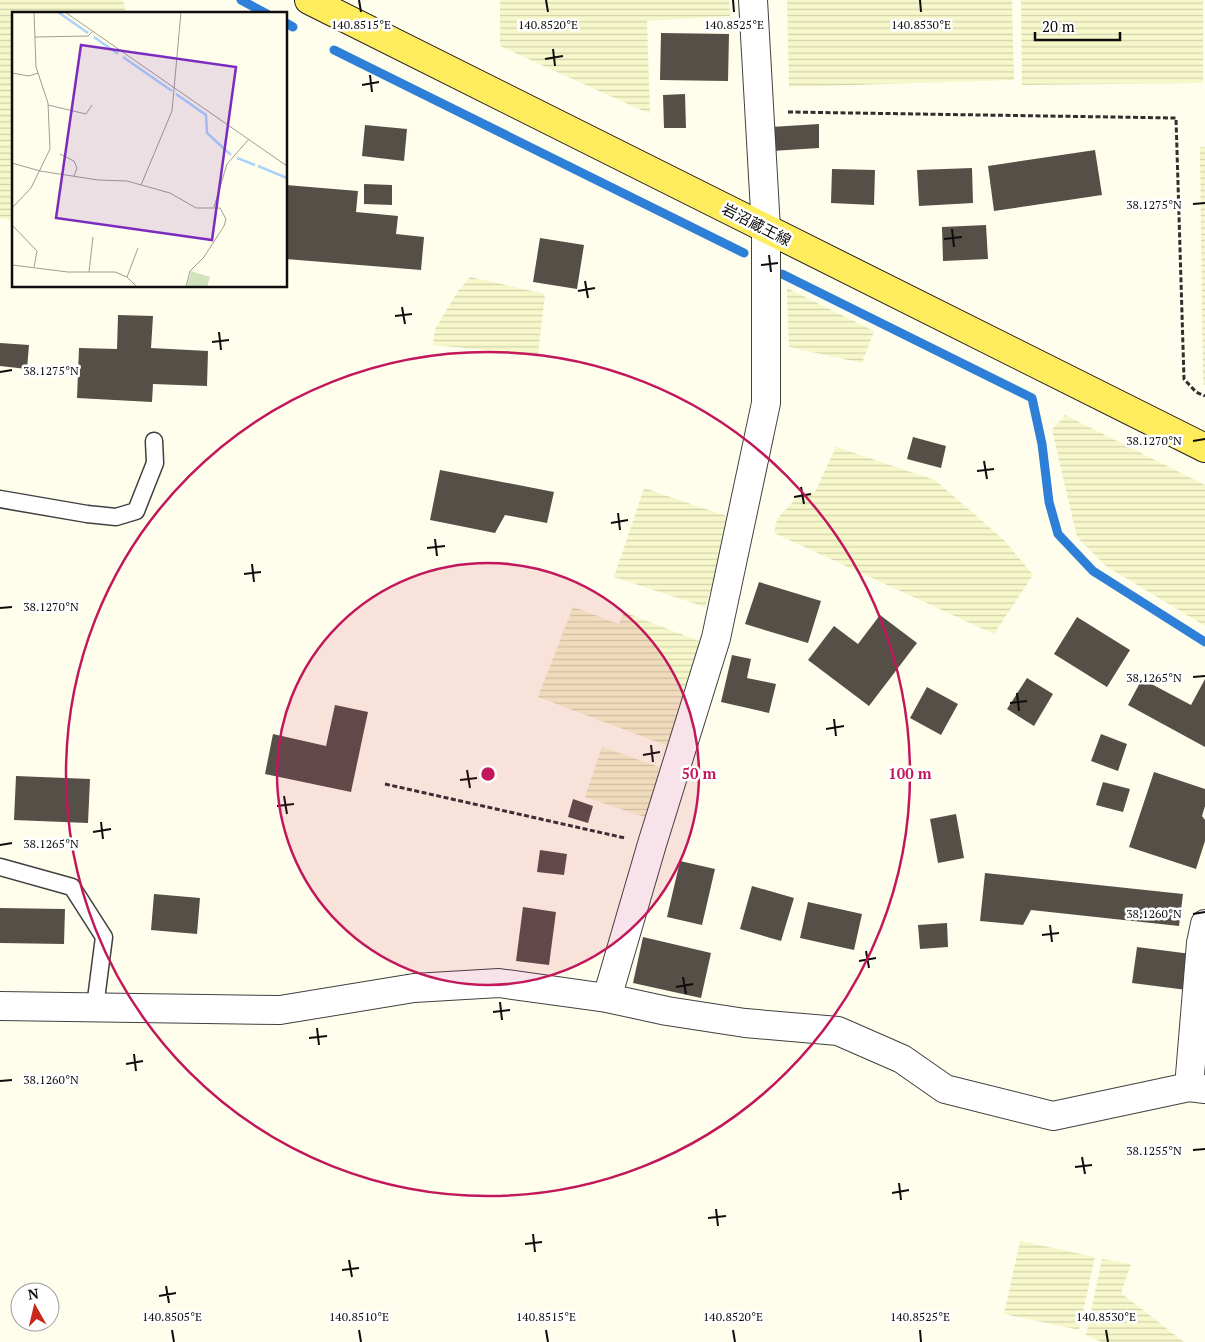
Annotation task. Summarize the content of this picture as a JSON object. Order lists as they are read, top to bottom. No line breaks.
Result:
{"streets":{"main road":["岩沼蔵王線"]},"scale_bar":"20 m","north":"top","coordinates":["140.8515°E","140.8520°E","140.8525°E","140.8530°E","38.1275°N","38.1270°N","38.1265°N","38.1260°N","38.1255°N","140.8505°E","140.8510°E"],"rings":["50 m","100 m"]}
